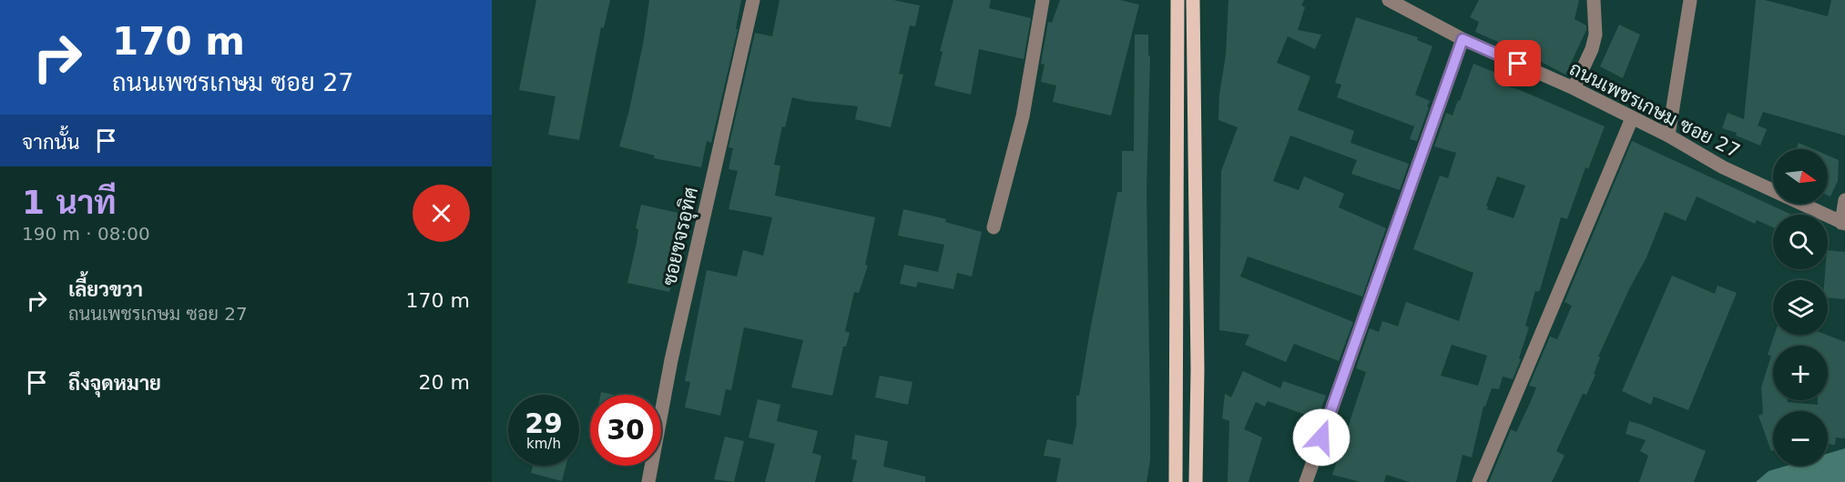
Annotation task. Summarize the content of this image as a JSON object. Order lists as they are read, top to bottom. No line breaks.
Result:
{"streets":{"street":["ถนนเพชรเกษม ซอย 27","ซอยขจรอุทิศ"]},"north":"right","page":{"turn":["170 m","ถนนเพชรเกษม ซอย 27"],"then":"จากนั้น","map_buttons":["+","−"],"heading":["1 นาที","190 m · 08:00"],"list":[{"name":"เลี้ยวขวา","note":"ถนนเพชรเกษม ซอย 27","value":"170 m"},{"name":"ถึงจุดหมาย","value":"20 m"}],"speed":"29 km/h","limit":"30"}}
